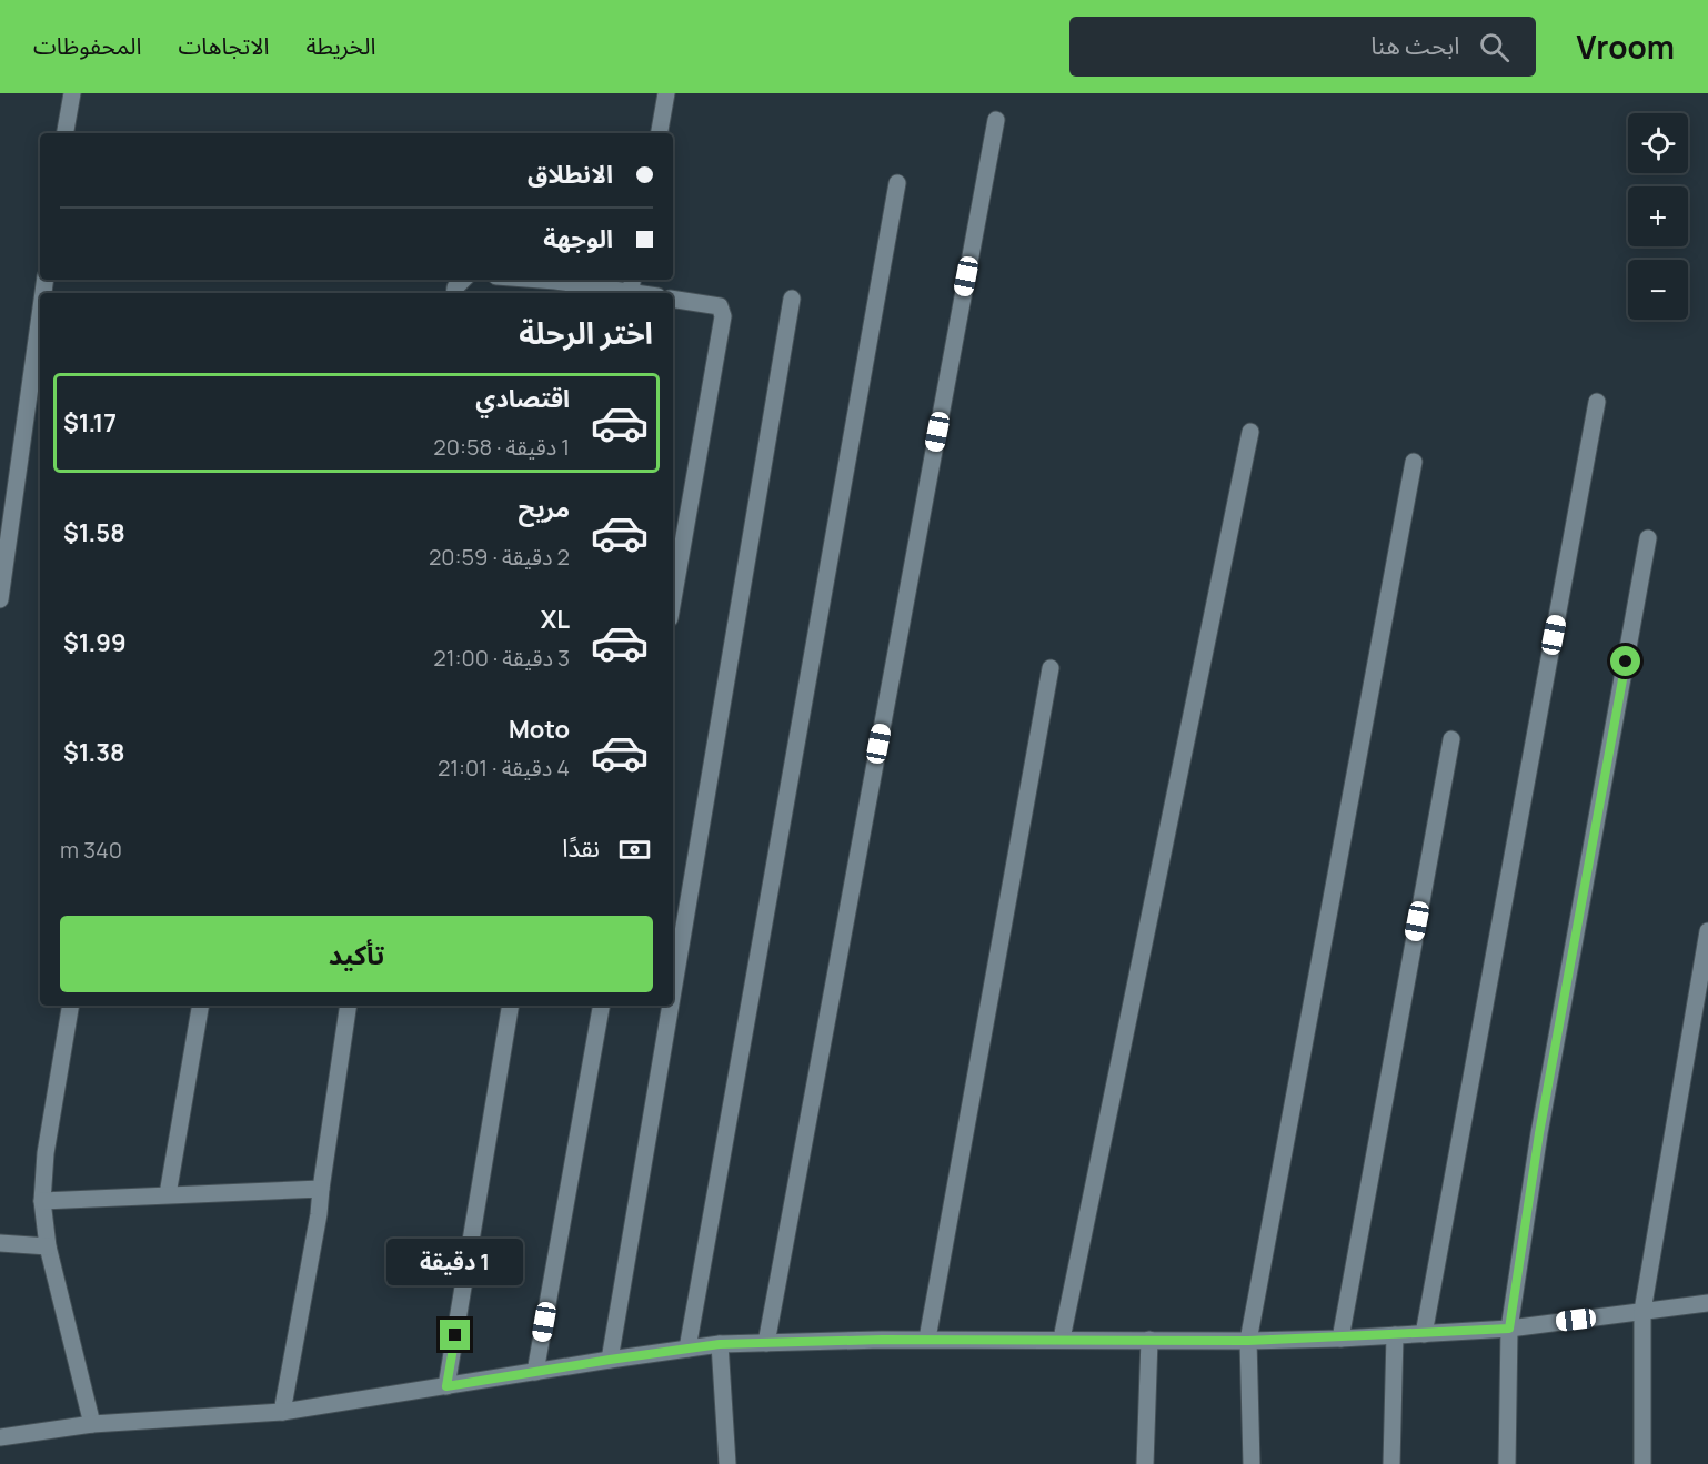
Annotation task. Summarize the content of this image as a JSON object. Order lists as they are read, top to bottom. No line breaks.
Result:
{"page":{"header":"Vroom","search":"ابحث هنا","nav":["الخريطة","الاتجاهات","المحفوظات"],"map_buttons":["+","−"],"banner":["الانطلاق","الوجهة"],"heading":"اختر الرحلة","list":[{"name":"اقتصادي","note":"1 دقيقة · 20:58","value":"$1.17"},{"name":"مريح","note":"2 دقيقة · 20:59","value":"$1.58"},{"name":"XL","note":"3 دقيقة · 21:00","value":"$1.99"},{"name":"Moto","note":"4 دقيقة · 21:01","value":"$1.38"}],"pay":["نقدًا","340 m"],"buttons":"تأكيد","bubble":"1 دقيقة"}}
